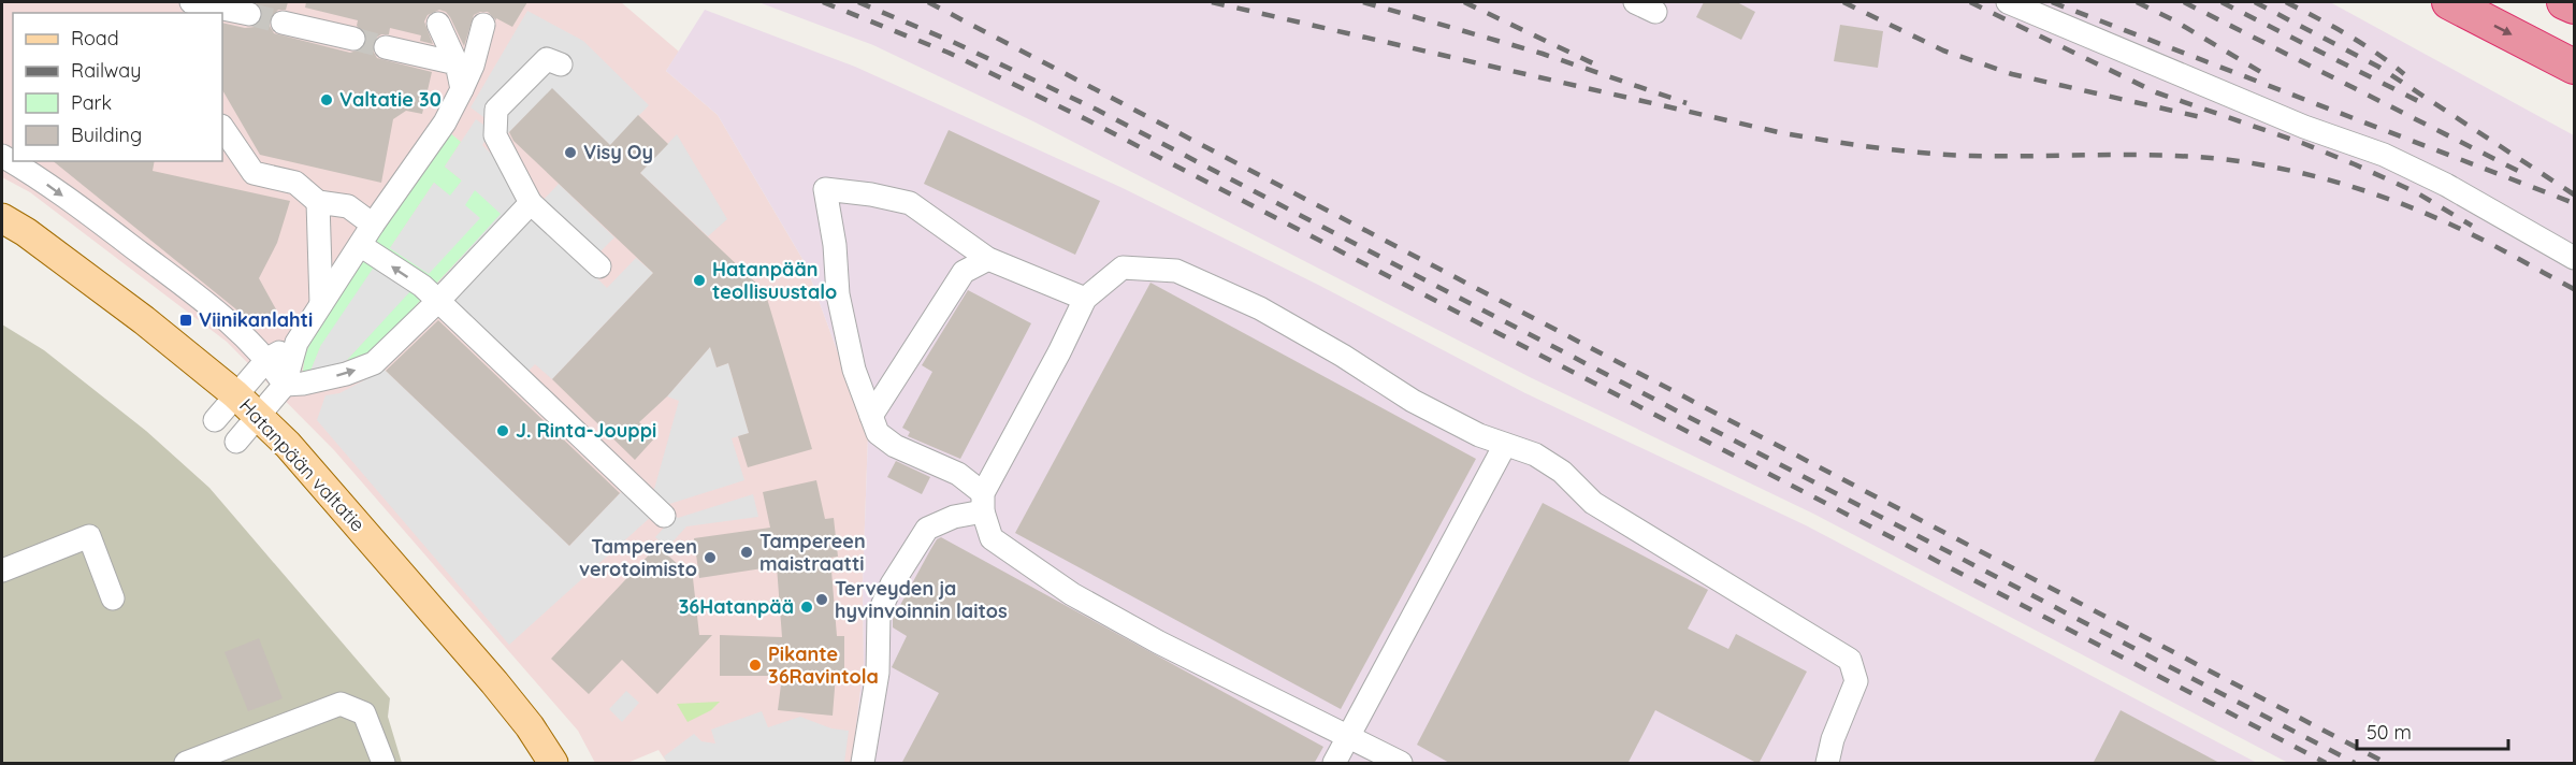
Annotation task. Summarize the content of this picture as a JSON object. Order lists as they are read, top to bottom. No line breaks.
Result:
{"streets":{"main road":["Hatanpään valtatie"]},"places":{"other":["Valtatie 30","Visy Oy","Hatanpään teollisuustalo","J. Rinta-Jouppi","Tampereen maistraatti","Tampereen verotoimisto","Terveyden ja hyvinvoinnin laitos","36Hatanpää","Pikante 36Ravintola"],"transit":["Viinikanlahti"]},"legend":["Road","Railway","Park","Building"],"scale_bar":"50 m"}
